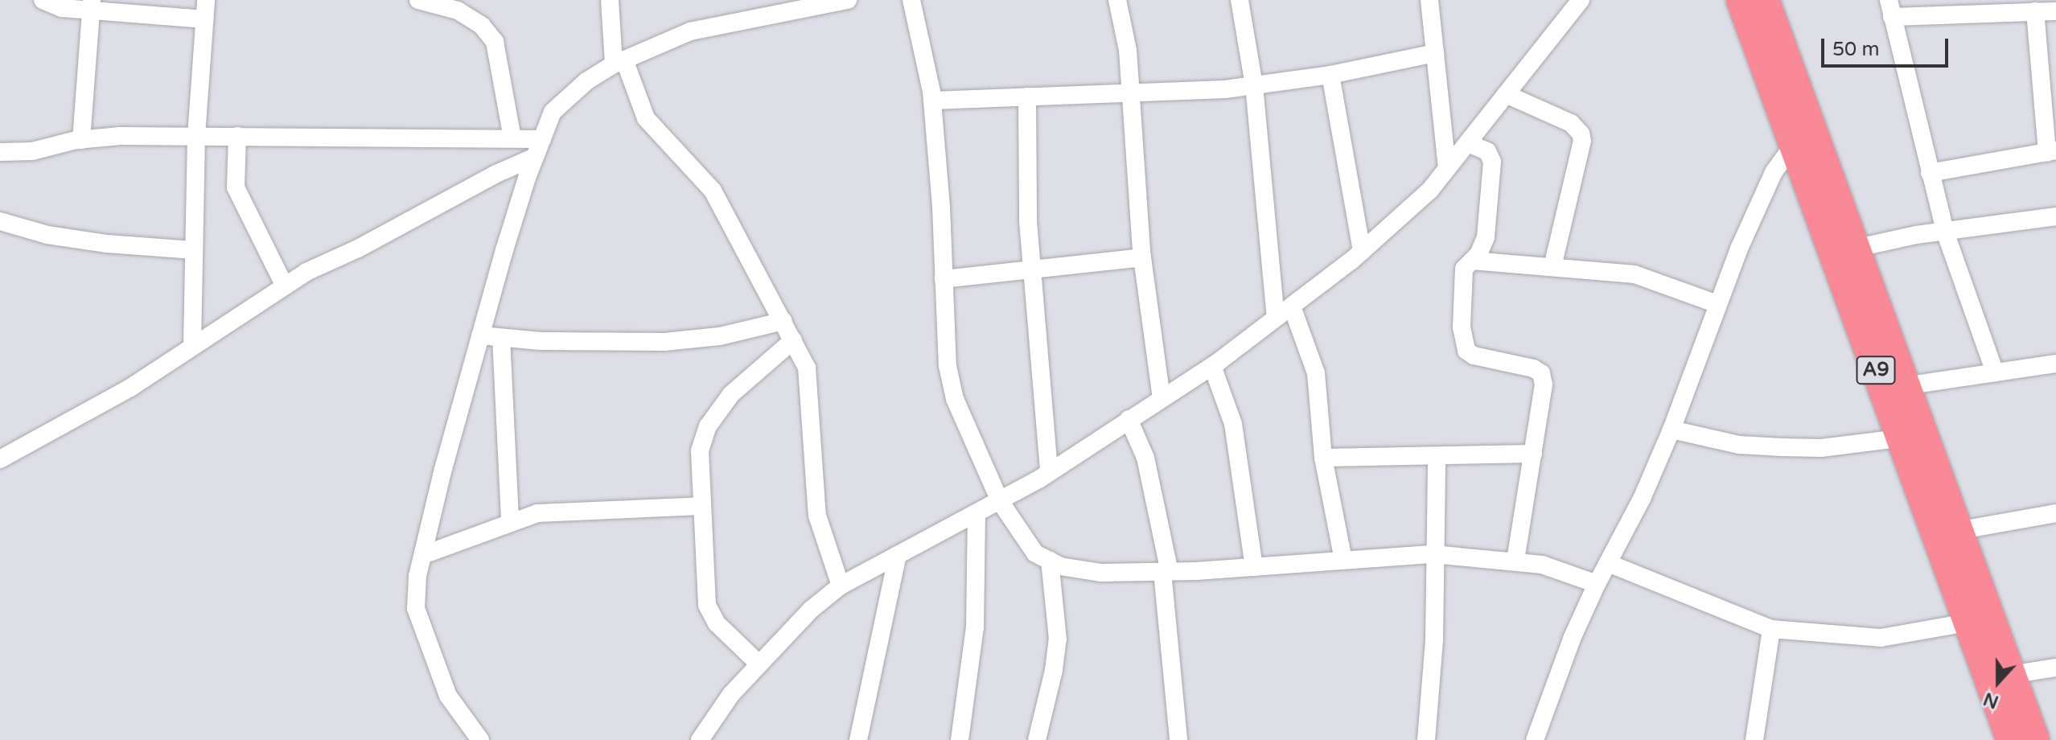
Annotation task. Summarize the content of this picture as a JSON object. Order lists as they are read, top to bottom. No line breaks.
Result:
{"streets":{"highway":["A9"]},"scale_bar":"50 m","north":"bottom"}
